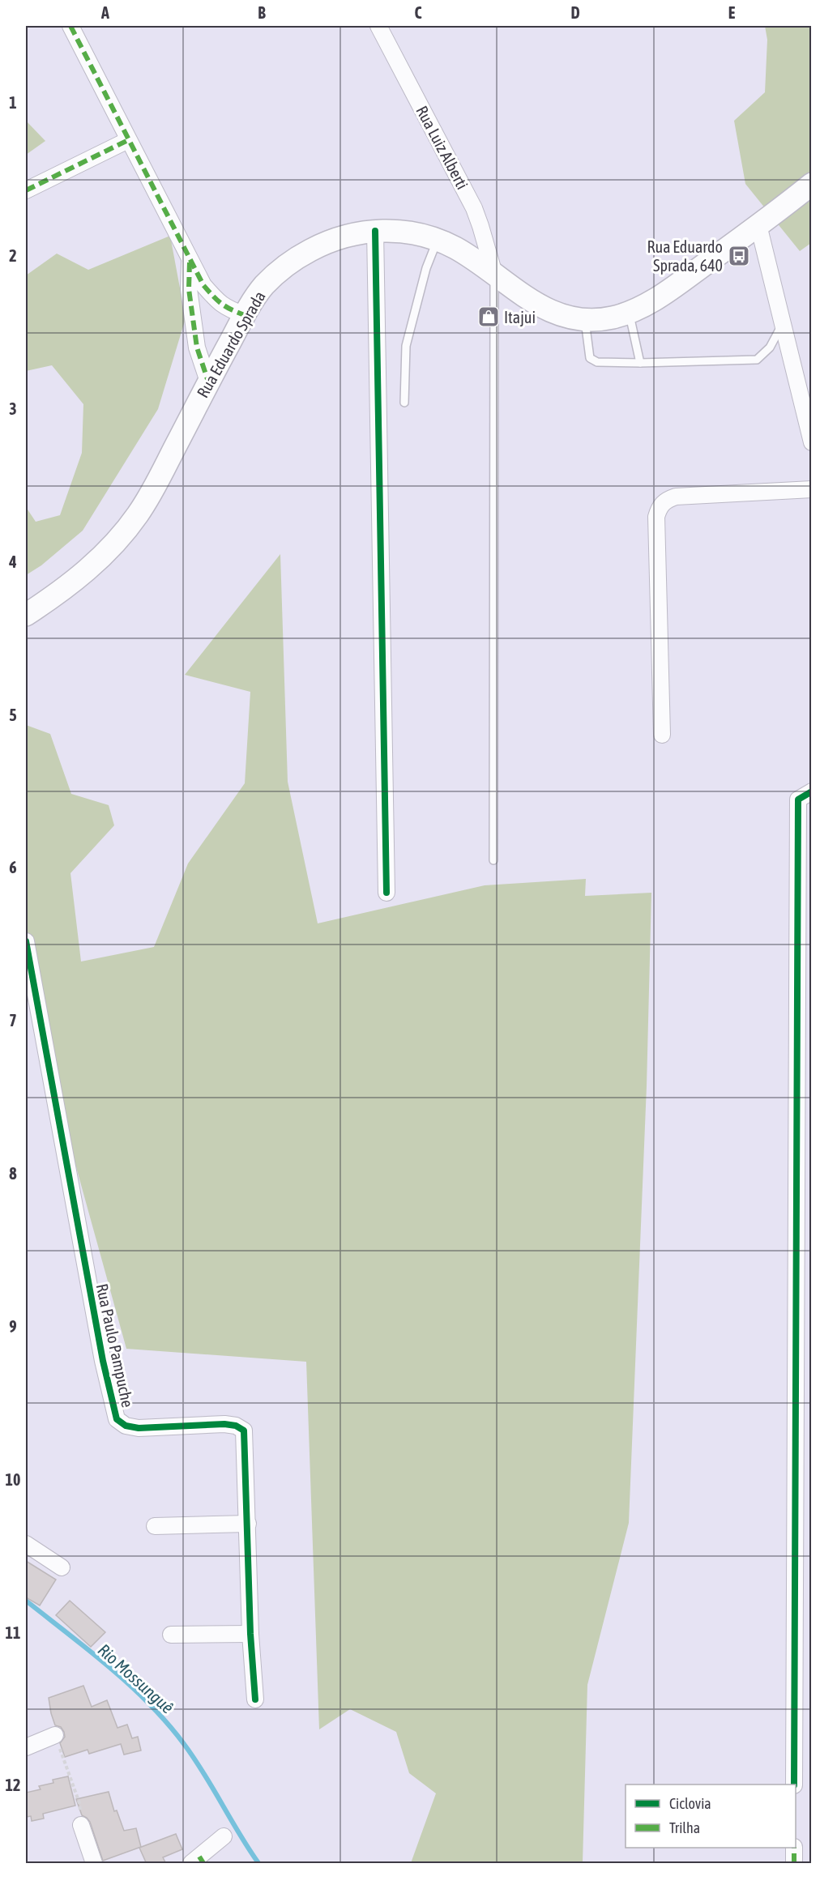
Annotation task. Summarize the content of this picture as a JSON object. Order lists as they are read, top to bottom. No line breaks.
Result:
{"streets":{"main road":["Rua Eduardo Sprada"],"street":["Rua Luiz Alberti","Rua Paulo Pampuche"]},"crossings":[["Rua Luiz Alberti","Rua Eduardo Sprada"]],"water":["Rio Mossunguê"],"places":{"bus stop":["Rua Eduardo Sprada, 640"],"shop":["Itajui"]},"legend":["Ciclovia","Trilha"],"grid":{"columns":["A","B","C","D","E"],"rows":["1","2","3","4","5","6","7","8","9","10","11","12"]}}
